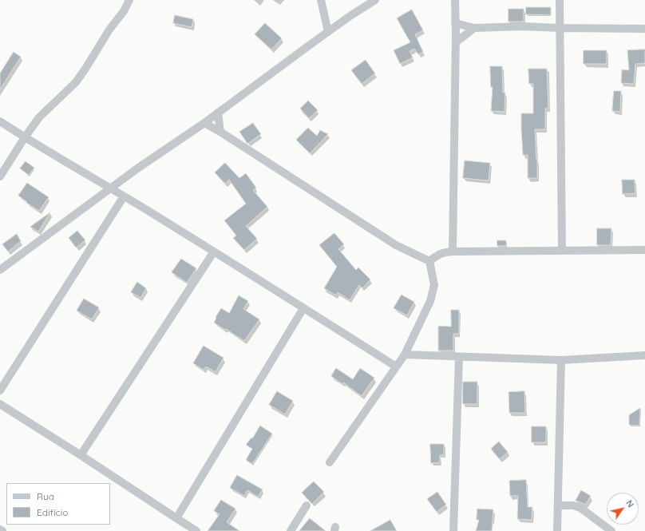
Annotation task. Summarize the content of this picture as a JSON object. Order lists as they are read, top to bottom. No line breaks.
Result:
{"legend":["Rua","Edifício"],"north":"top right"}
